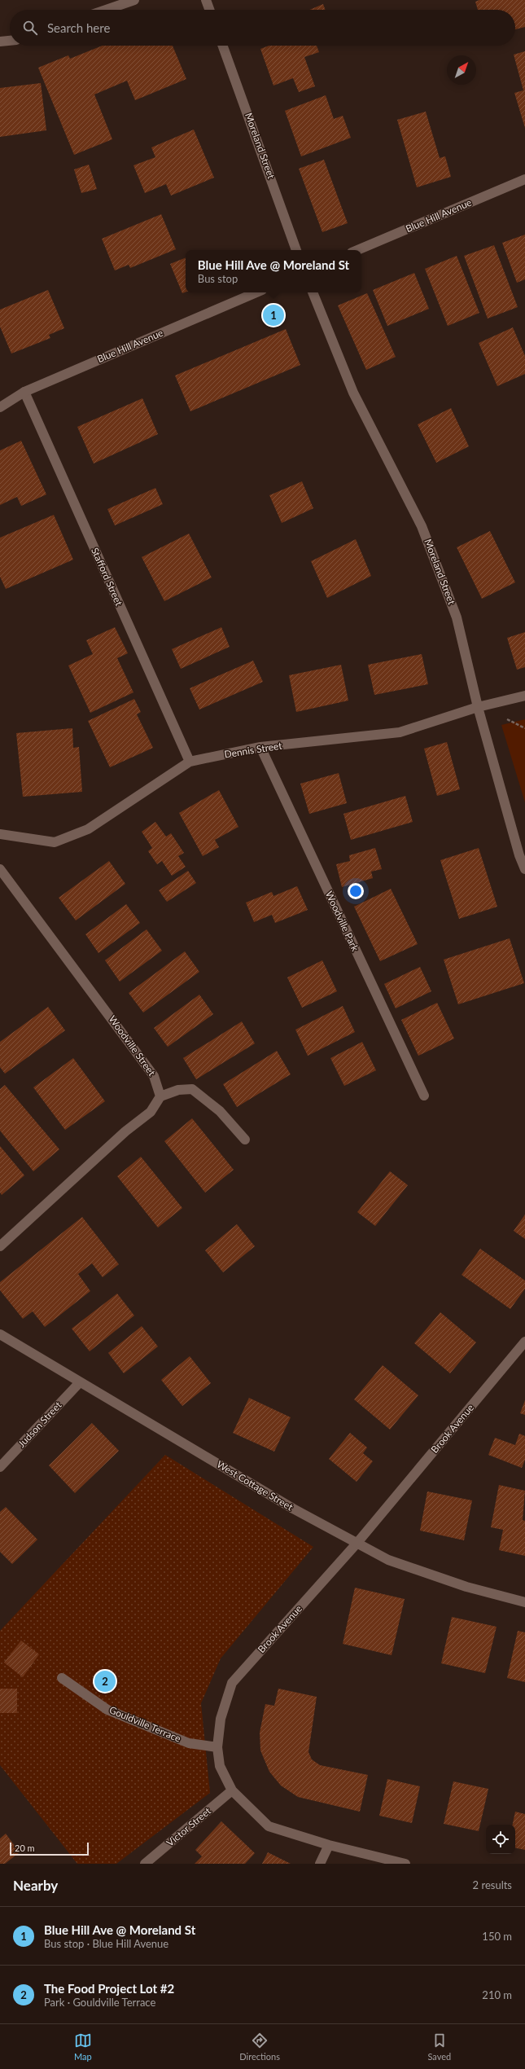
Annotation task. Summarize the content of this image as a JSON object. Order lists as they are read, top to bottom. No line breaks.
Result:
{"streets":{"street":["Moreland Street","Blue Hill Avenue","Stafford Street","Dennis Street","Woodville Park","Woodville Street","Judson Street","Brook Avenue","West Cottage Street","Gouldville Terrace","Victor Street"]},"crossings":[["Moreland Street","Dennis Street"],["Blue Hill Avenue","Stafford Street"],["Stafford Street","Dennis Street"],["Dennis Street","Woodville Park"],["Judson Street","West Cottage Street"],["Brook Avenue","West Cottage Street"],["Brook Avenue","Gouldville Terrace"],["Brook Avenue","Victor Street"]],"scale_bar":"20 m","north":"top right","page":{"search":"Search here","popup":["Blue Hill Ave @ Moreland St","Bus stop"],"pins":["1","2"],"scale":"20 m","heading":["Nearby","2 results"],"list":[{"mark":"1","name":"Blue Hill Ave @ Moreland St","note":"Bus stop · Blue Hill Avenue","value":"150 m"},{"mark":"2","name":"The Food Project Lot #2","note":"Park · Gouldville Terrace","value":"210 m"}],"nav":["Map","Directions","Saved"]}}
